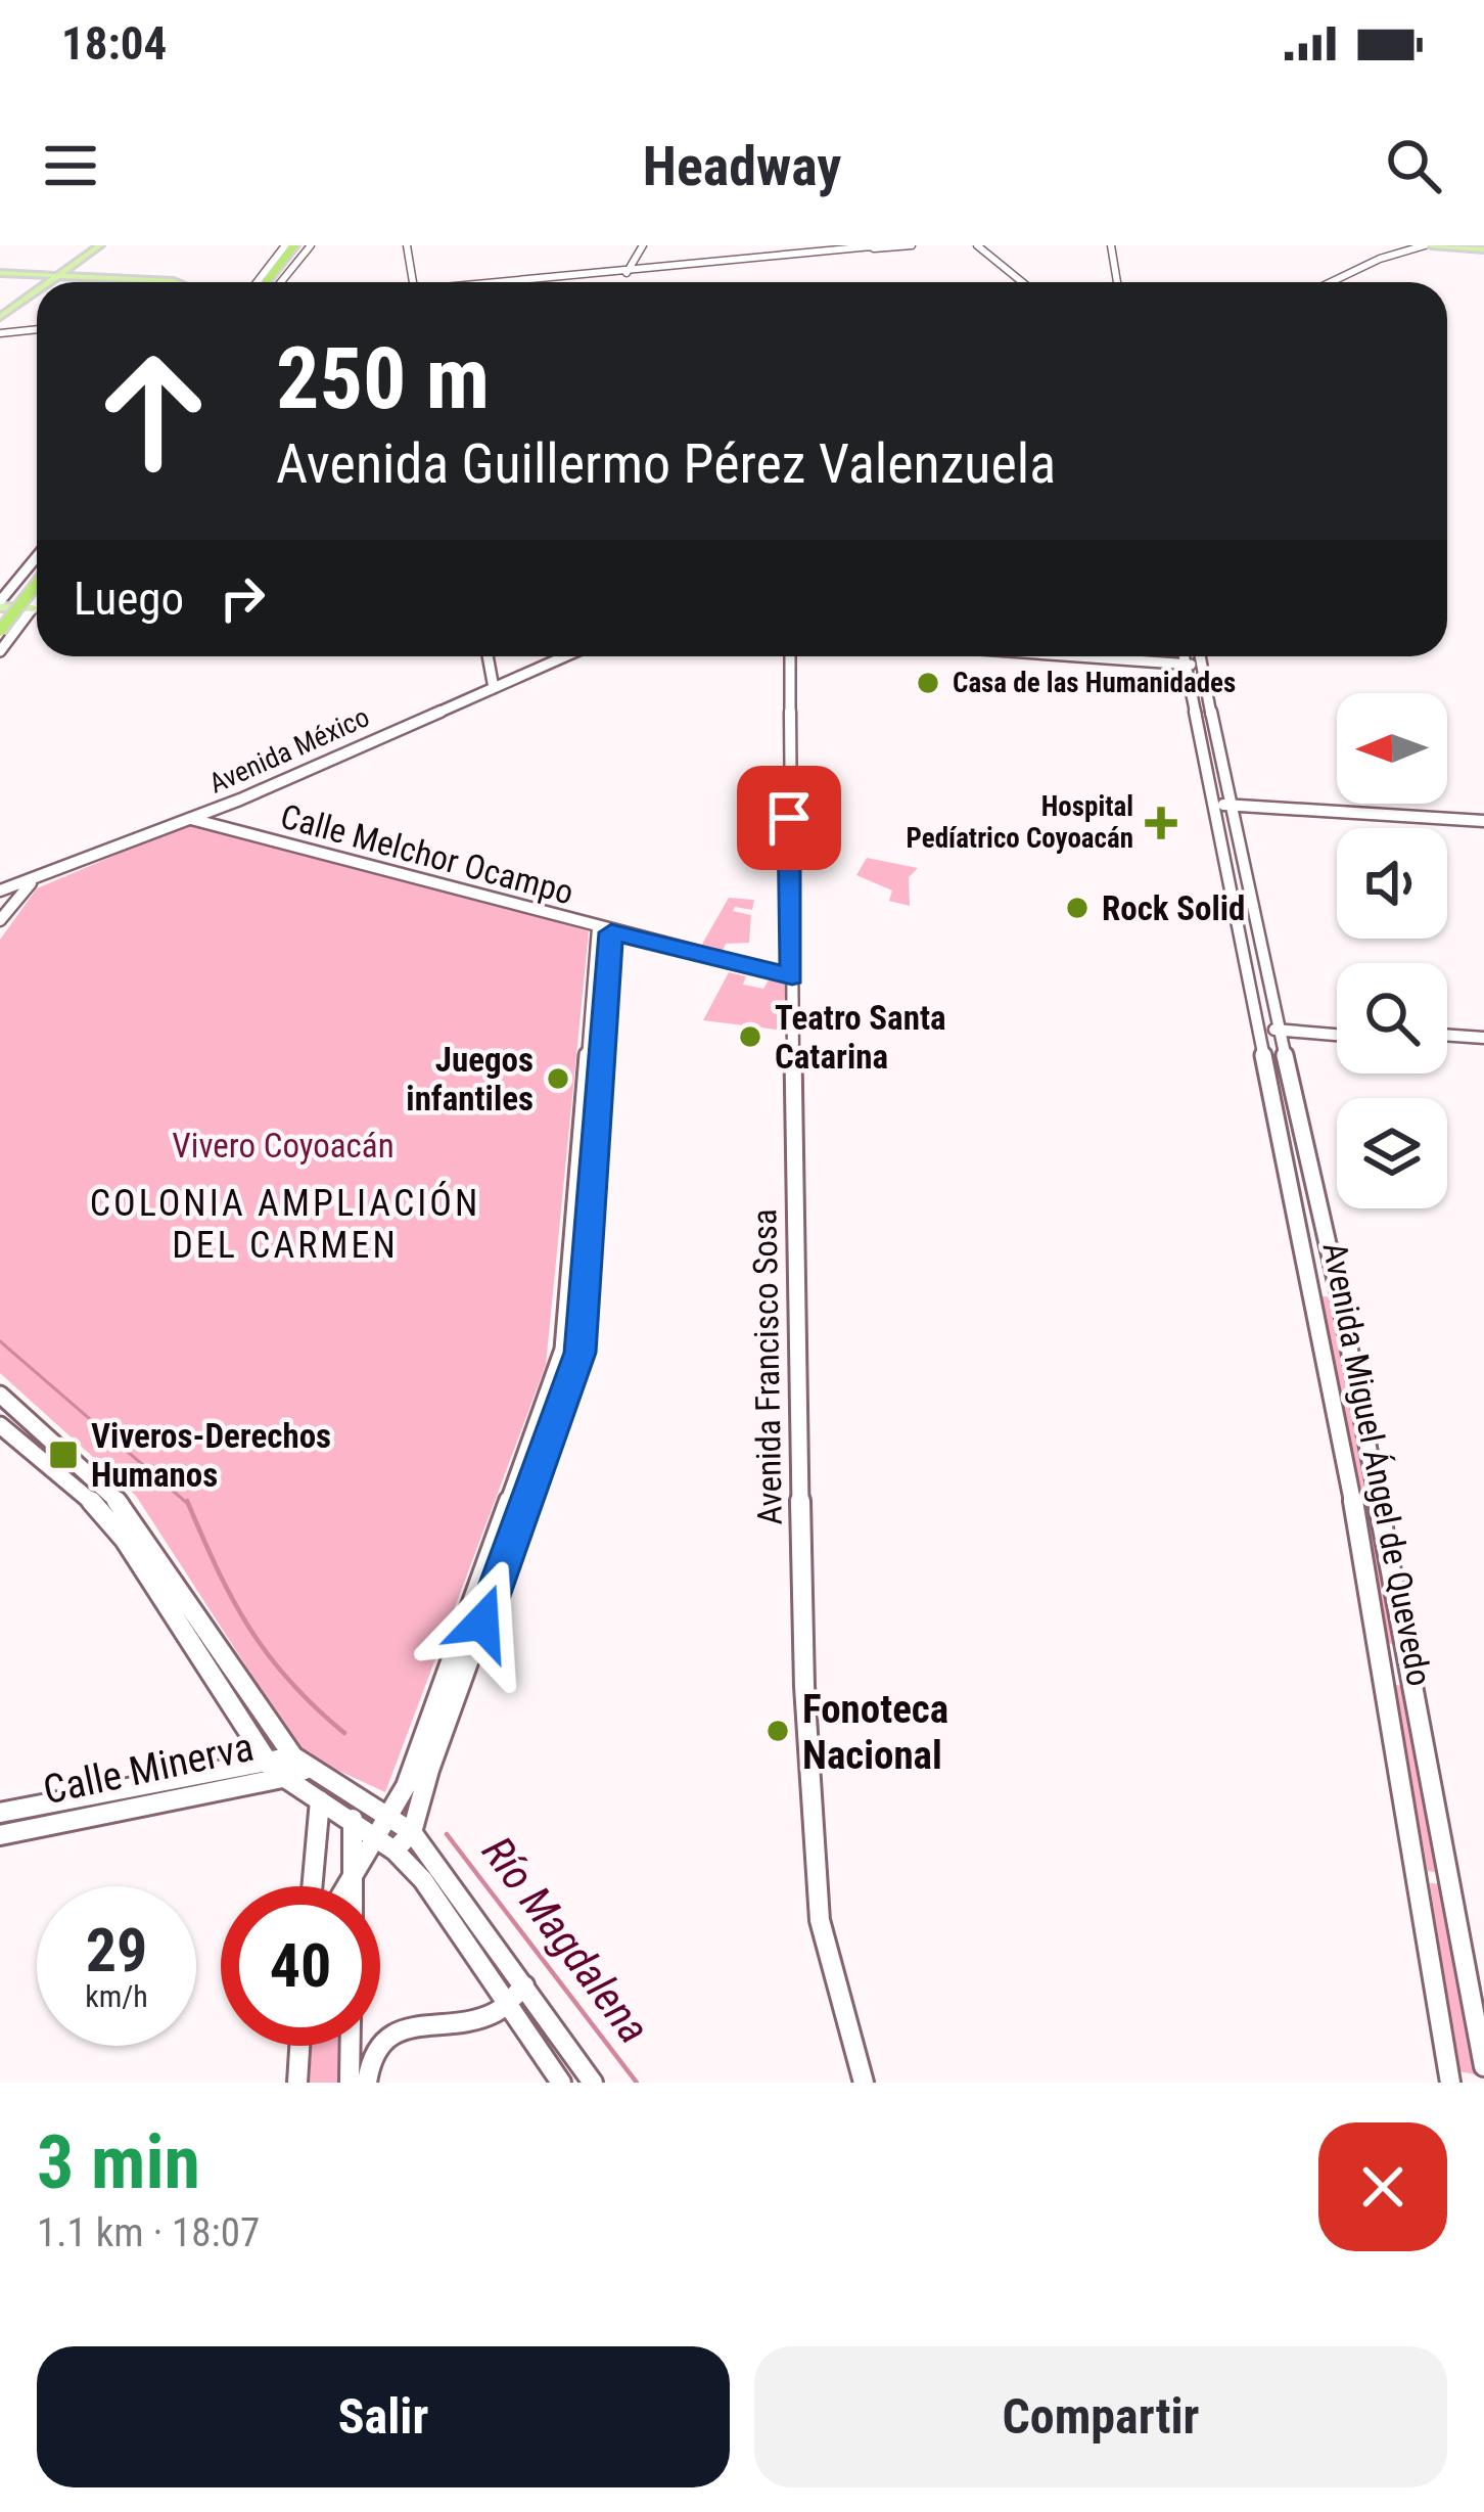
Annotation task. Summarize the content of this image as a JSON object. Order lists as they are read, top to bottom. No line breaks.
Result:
{"streets":{"main road":["Avenida México","Calle Melchor Ocampo","Avenida Francisco Sosa","Avenida Miguel Ángel de Quevedo","Calle Minerva"]},"crossings":[["Avenida México","Calle Melchor Ocampo"],["Calle Melchor Ocampo","Avenida Francisco Sosa"]],"districts":["COLONIA AMPLIACIÓN DEL CARMEN"],"water":["Río Magdalena"],"parks":["Vivero Coyoacán"],"places":{"other":["Casa de las Humanidades","Rock Solid","Teatro Santa Catarina","Juegos infantiles","Fonoteca Nacional"],"health":["Hospital Pedíatrico Coyoacán"],"transit":["Viveros-Derechos Humanos"]},"north":"left","page":{"status":"18:04","header":"Headway","turn":["250 m","Avenida Guillermo Pérez Valenzuela"],"then":"Luego","speed":"29 km/h","limit":"40","heading":["3 min","1.1 km · 18:07"],"buttons":["Salir","Compartir"]}}
